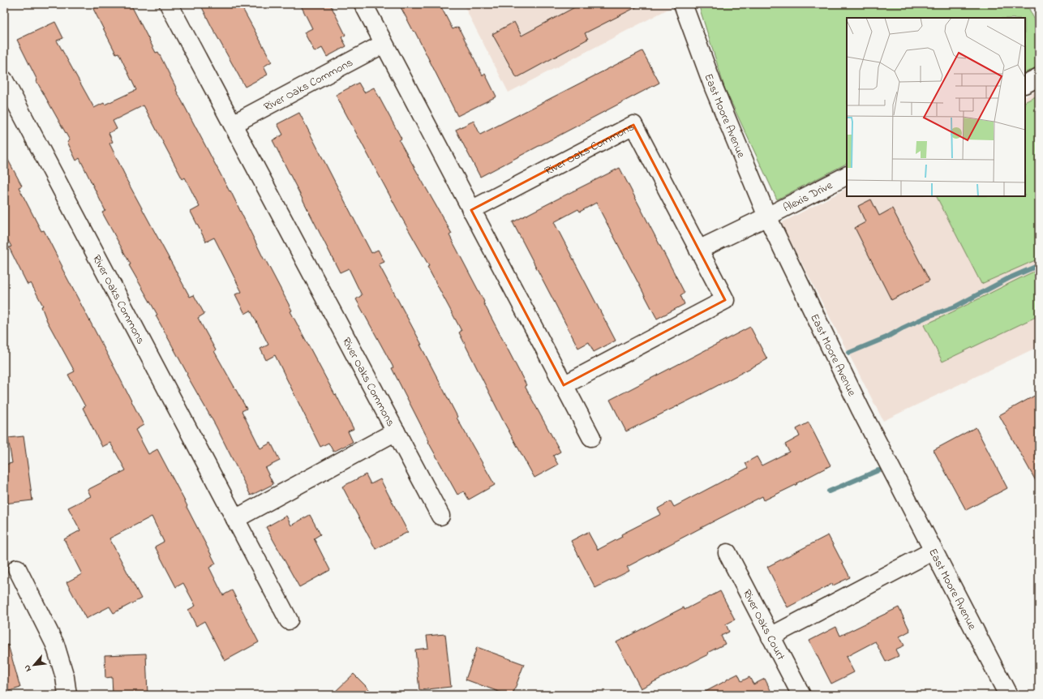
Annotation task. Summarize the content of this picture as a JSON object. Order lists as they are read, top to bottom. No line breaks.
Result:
{"streets":{"street":["River Oaks Commons","East Moore Avenue","Alexis Drive","River Oaks Court"]},"crossings":[["East Moore Avenue","Alexis Drive"]],"north":"bottom left"}
